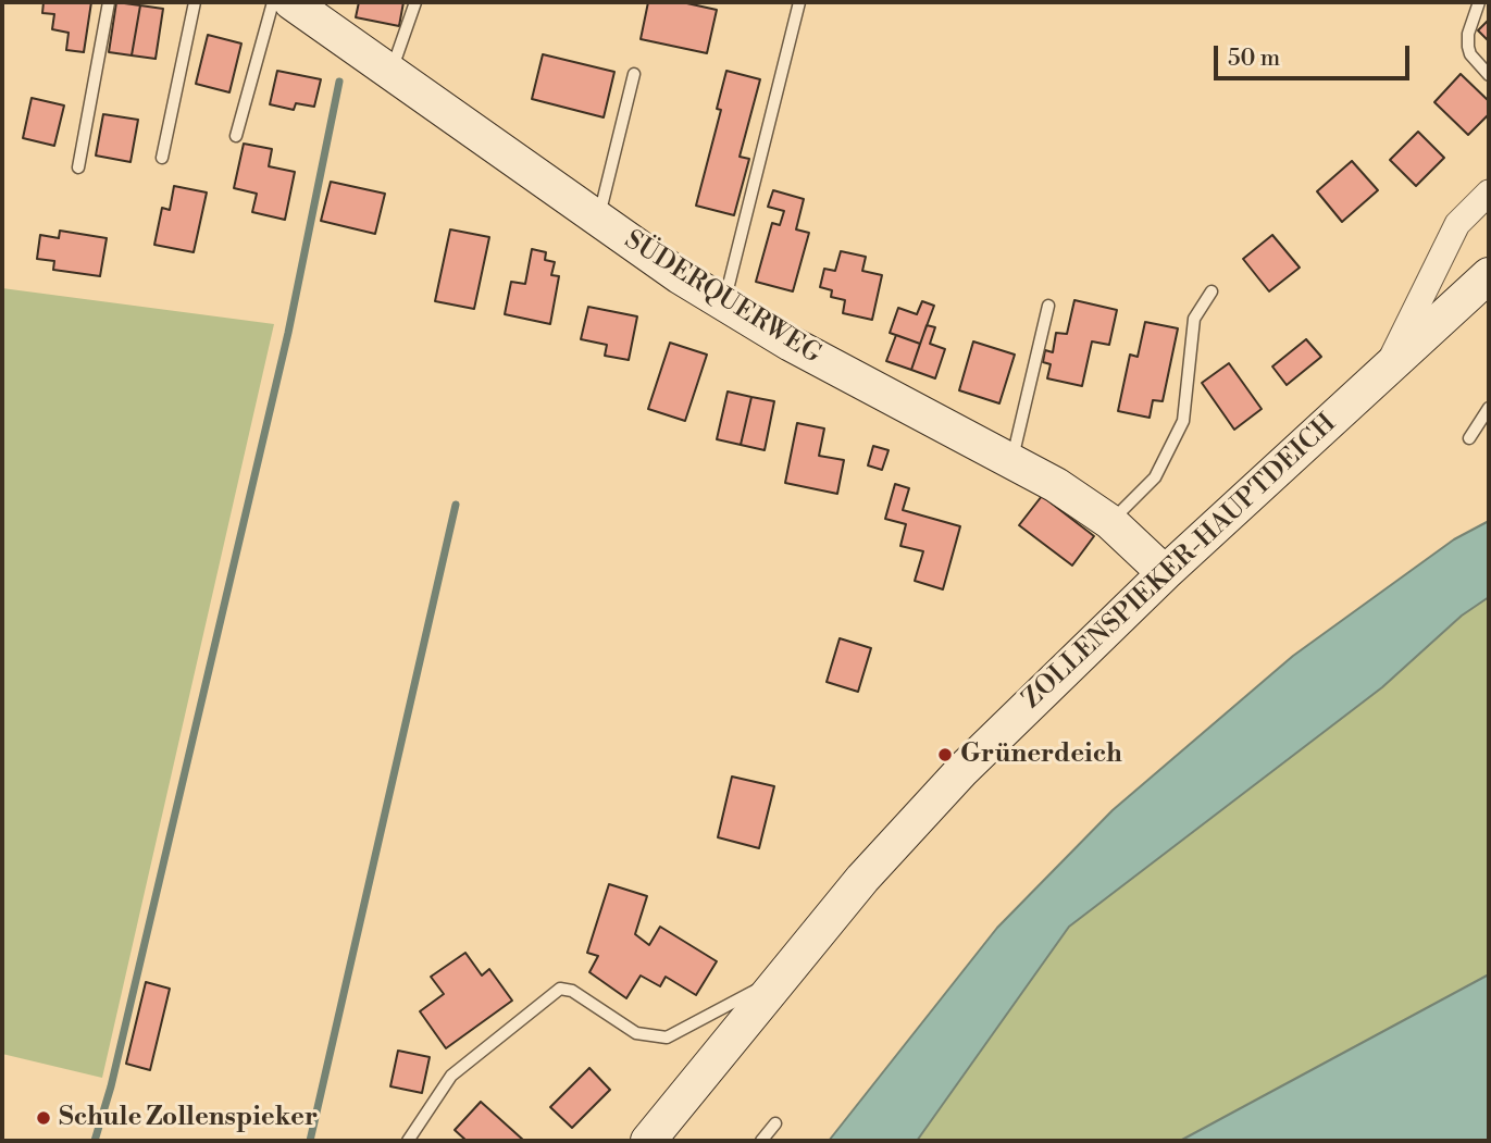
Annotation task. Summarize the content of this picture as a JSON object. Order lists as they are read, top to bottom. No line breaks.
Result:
{"streets":{"street":["SÜDERQUERWEG","ZOLLENSPIEKER-HAUPTDEICH"]},"crossings":[["SÜDERQUERWEG","ZOLLENSPIEKER-HAUPTDEICH"]],"places":["Grünerdeich","Schule Zollenspieker"],"scale_bar":"50 m"}
